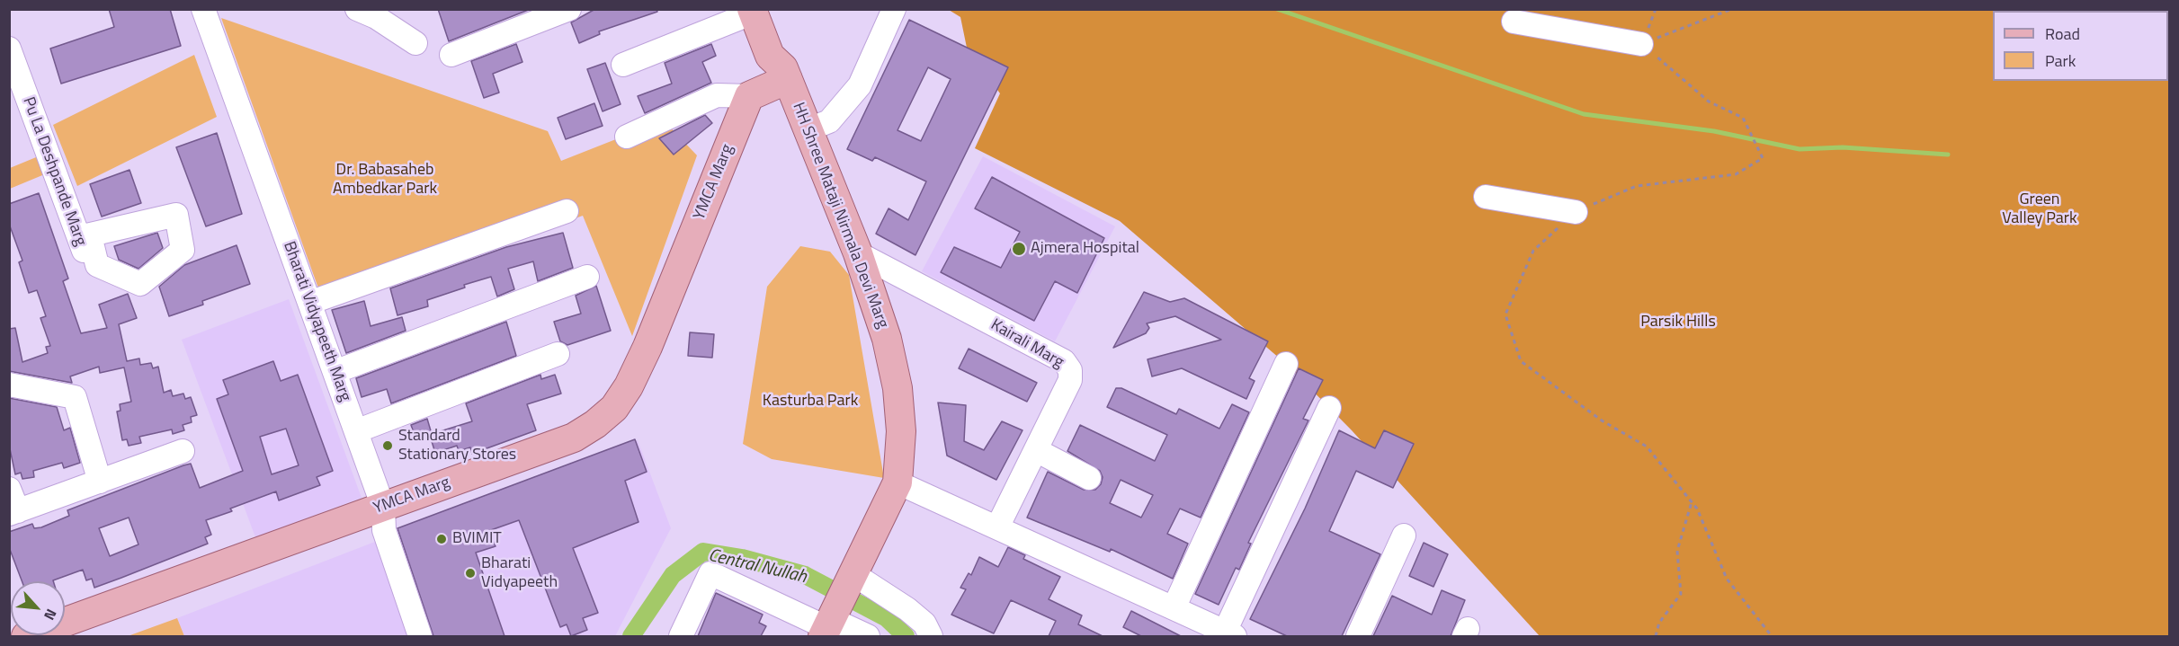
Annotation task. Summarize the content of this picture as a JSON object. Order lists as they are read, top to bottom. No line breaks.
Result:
{"streets":{"main road":["YMCA Marg","HH Shree Mataji Nirmala Devi Marg"],"street":["Pu La Deshpande Marg","Bharati Vidyapeeth Marg","Kairali Marg"]},"crossings":[["YMCA Marg","Bharati Vidyapeeth Marg"],["HH Shree Mataji Nirmala Devi Marg","Kairali Marg"]],"water":["Central Nullah"],"parks":["Dr. Babasaheb Ambedkar Park","Green Valley Park","Parsik Hills","Kasturba Park"],"places":["Ajmera Hospital","Standard Stationary Stores","BVIMIT","Bharati Vidyapeeth"],"legend":["Road","Park"],"north":"bottom right"}
